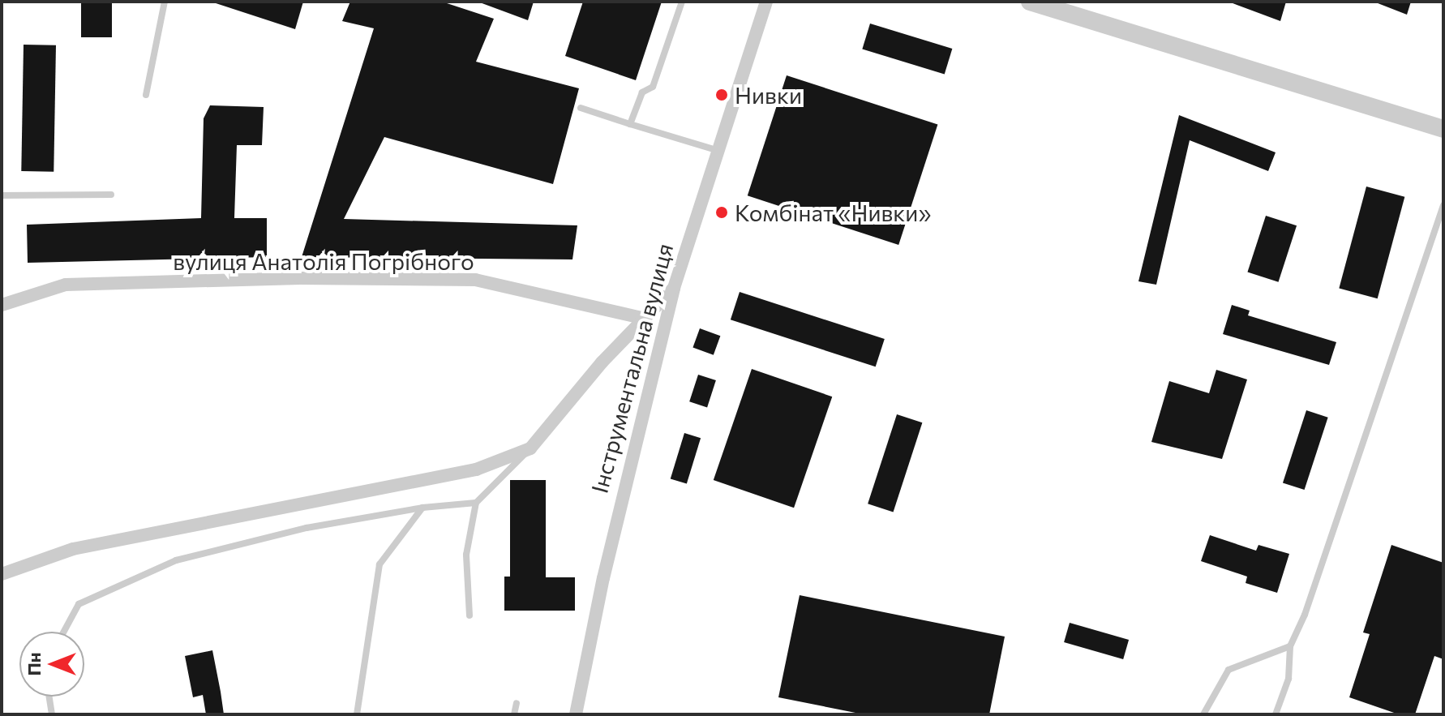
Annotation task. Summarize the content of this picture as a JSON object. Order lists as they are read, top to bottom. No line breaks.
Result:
{"streets":{"street":["вулиця Анатолія Погрібного","Інструментальна вулиця"]},"places":["Нивки","Комбінат «Нивки»"],"north":"left"}
